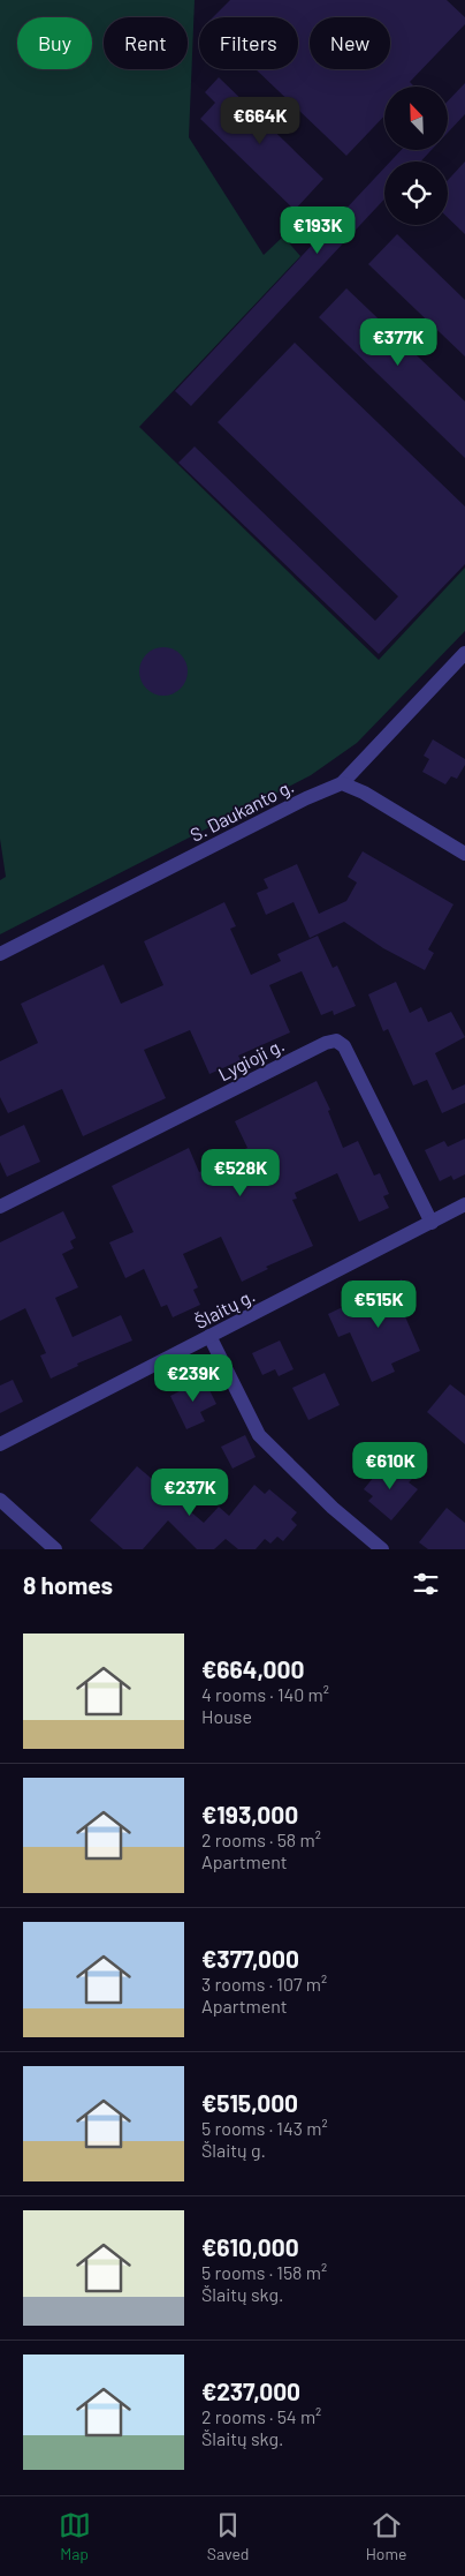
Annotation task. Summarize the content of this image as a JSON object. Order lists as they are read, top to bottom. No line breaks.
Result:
{"streets":{"street":["S. Daukanto g.","Lygioji g.","Šlaitų g."]},"crossings":[["Lygioji g.","Šlaitų g."]],"north":"top left","page":{"chip":["Buy","Rent","Filters","New"],"price":["€664K","€193K","€377K","€528K","€515K","€239K","€610K","€237K"],"heading":"8 homes","list":[{"name":"€664,000","note":"4 rooms · 140 m² · House"},{"name":"€193,000","note":"2 rooms · 58 m² · Apartment"},{"name":"€377,000","note":"3 rooms · 107 m² · Apartment"},{"name":"€515,000","note":"5 rooms · 143 m² · Šlaitų g."},{"name":"€610,000","note":"5 rooms · 158 m² · Šlaitų skg."},{"name":"€237,000","note":"2 rooms · 54 m² · Šlaitų skg."}],"tabs":["Map","Saved","Home"]}}
